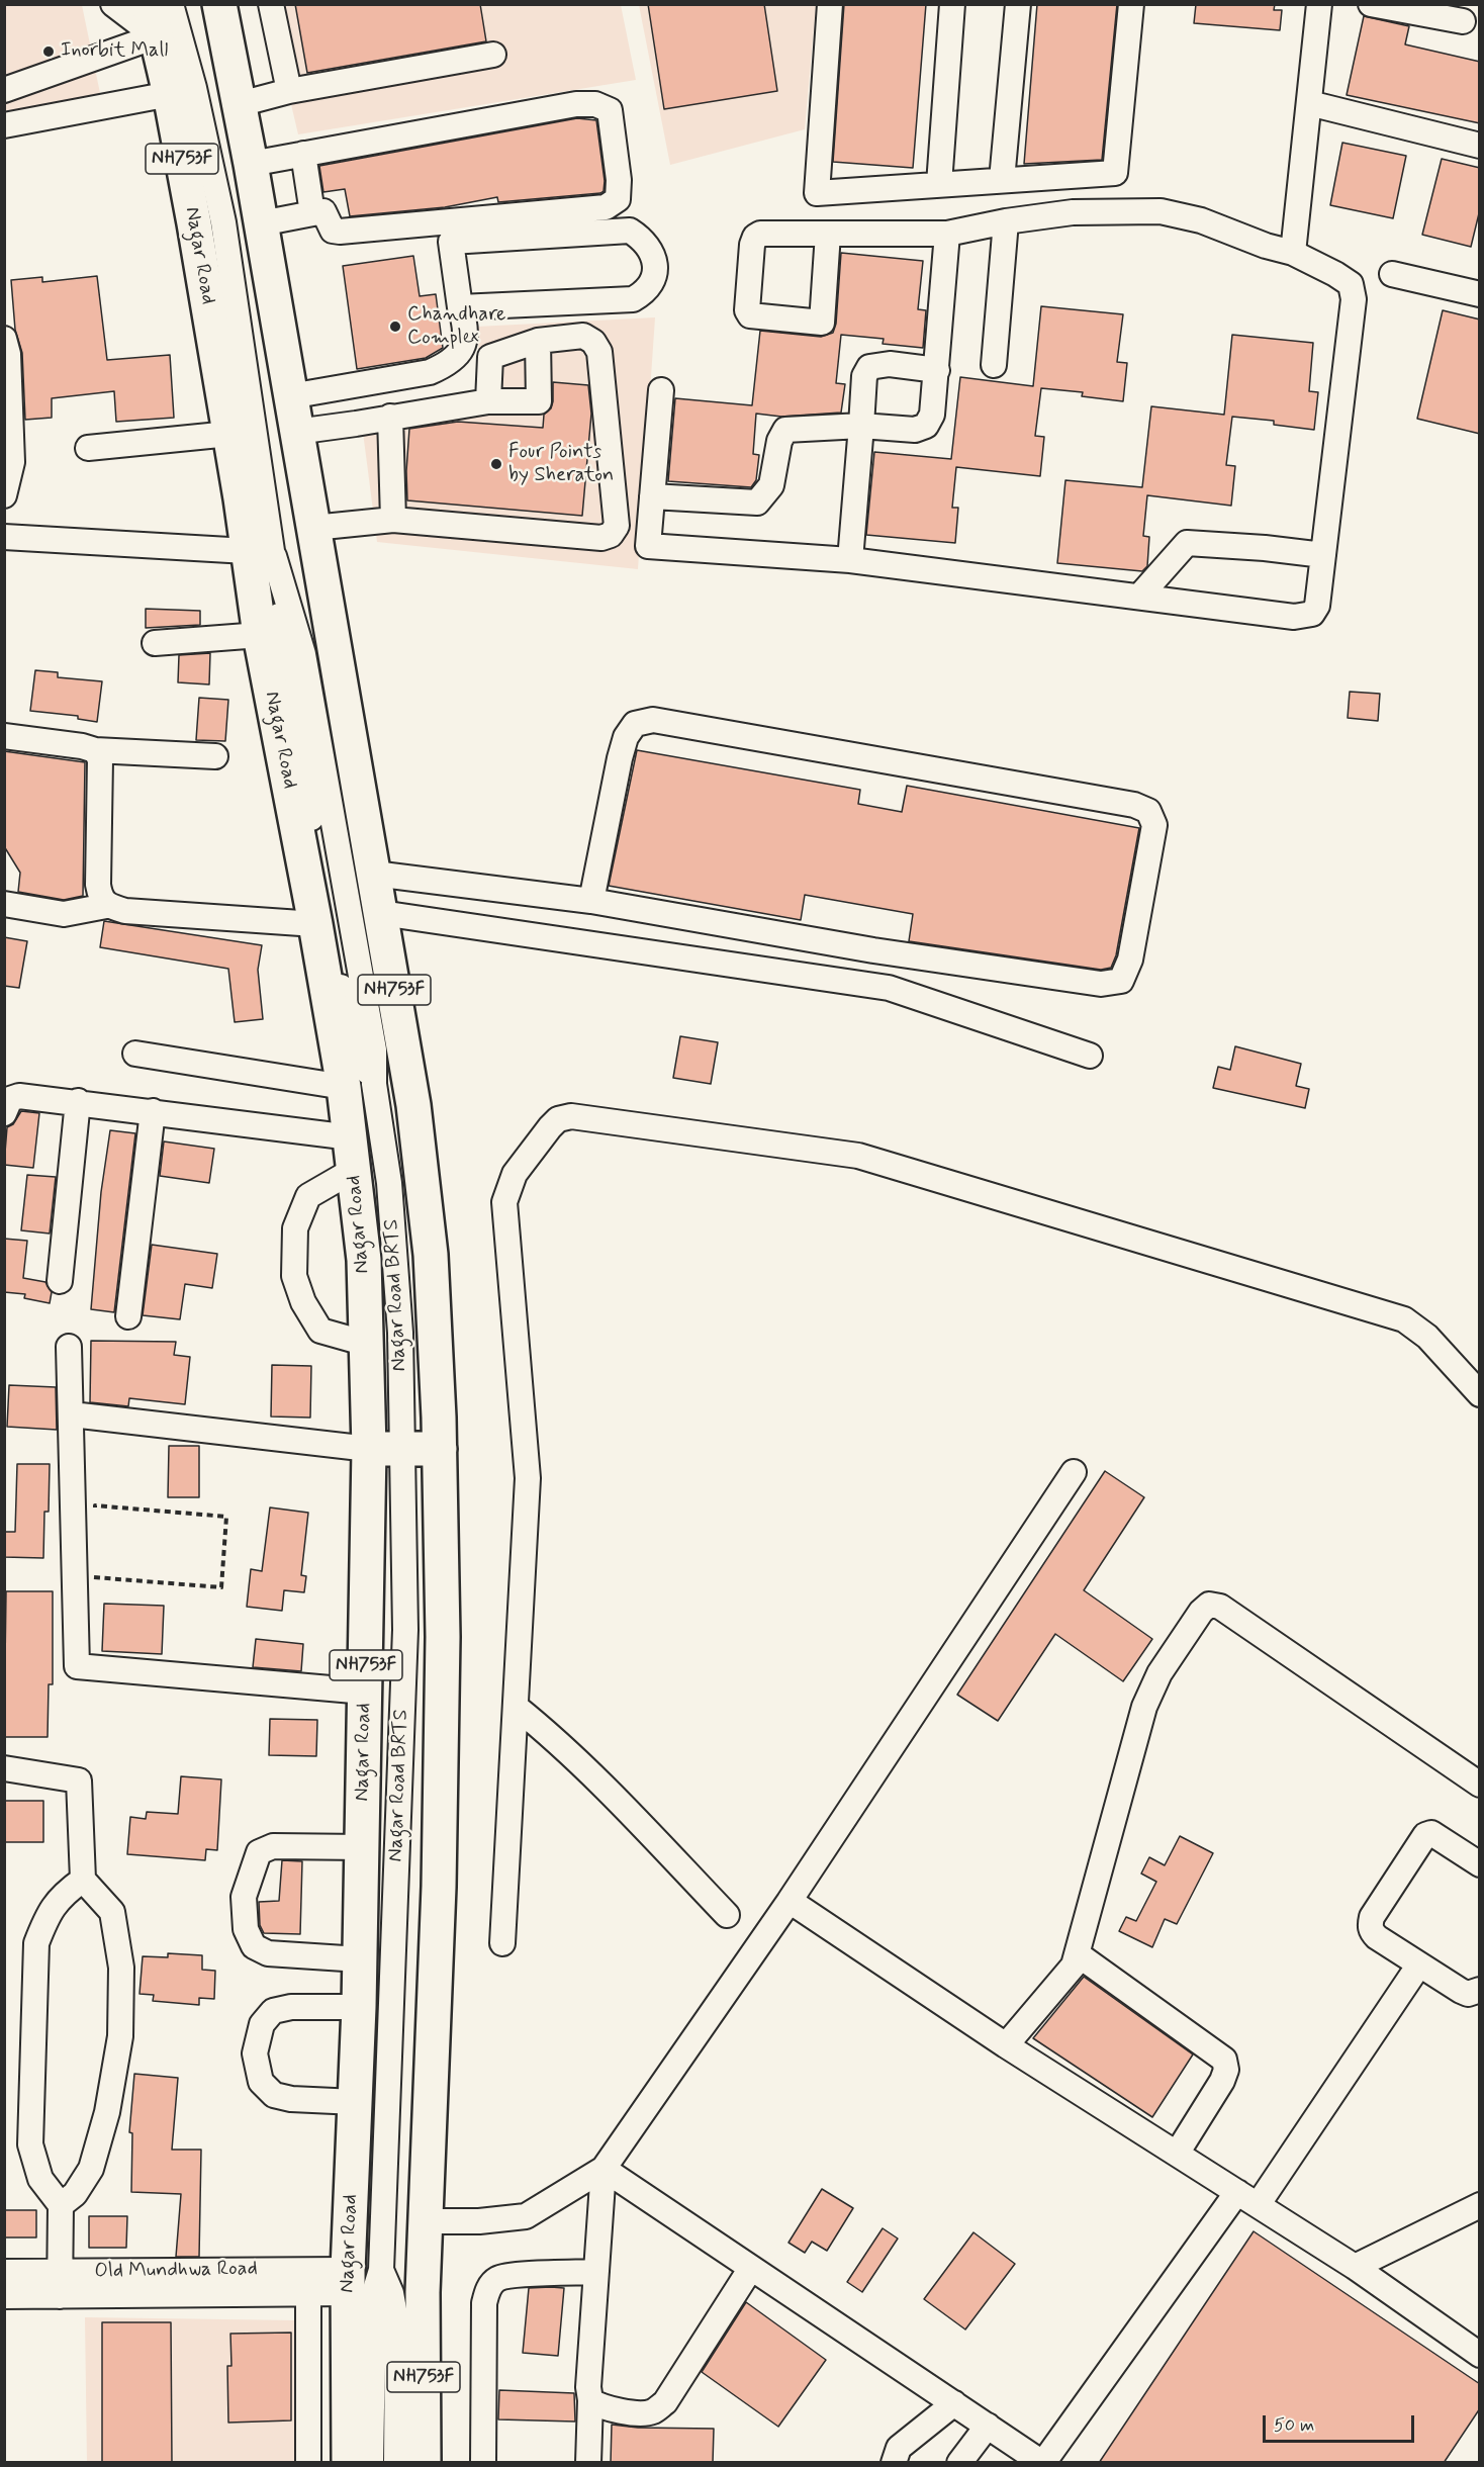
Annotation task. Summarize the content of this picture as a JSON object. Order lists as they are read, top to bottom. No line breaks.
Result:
{"streets":{"highway":["NH753F","Nagar Road"],"street":["Nagar Road BRTS","Old Mundhwa Road"]},"crossings":[["Nagar Road","Nagar Road BRTS"],["Nagar Road","Old Mundhwa Road"]],"places":["Inorbit Mall","Chandhare Complex","Four Points by Sheraton"],"scale_bar":"50 m"}
